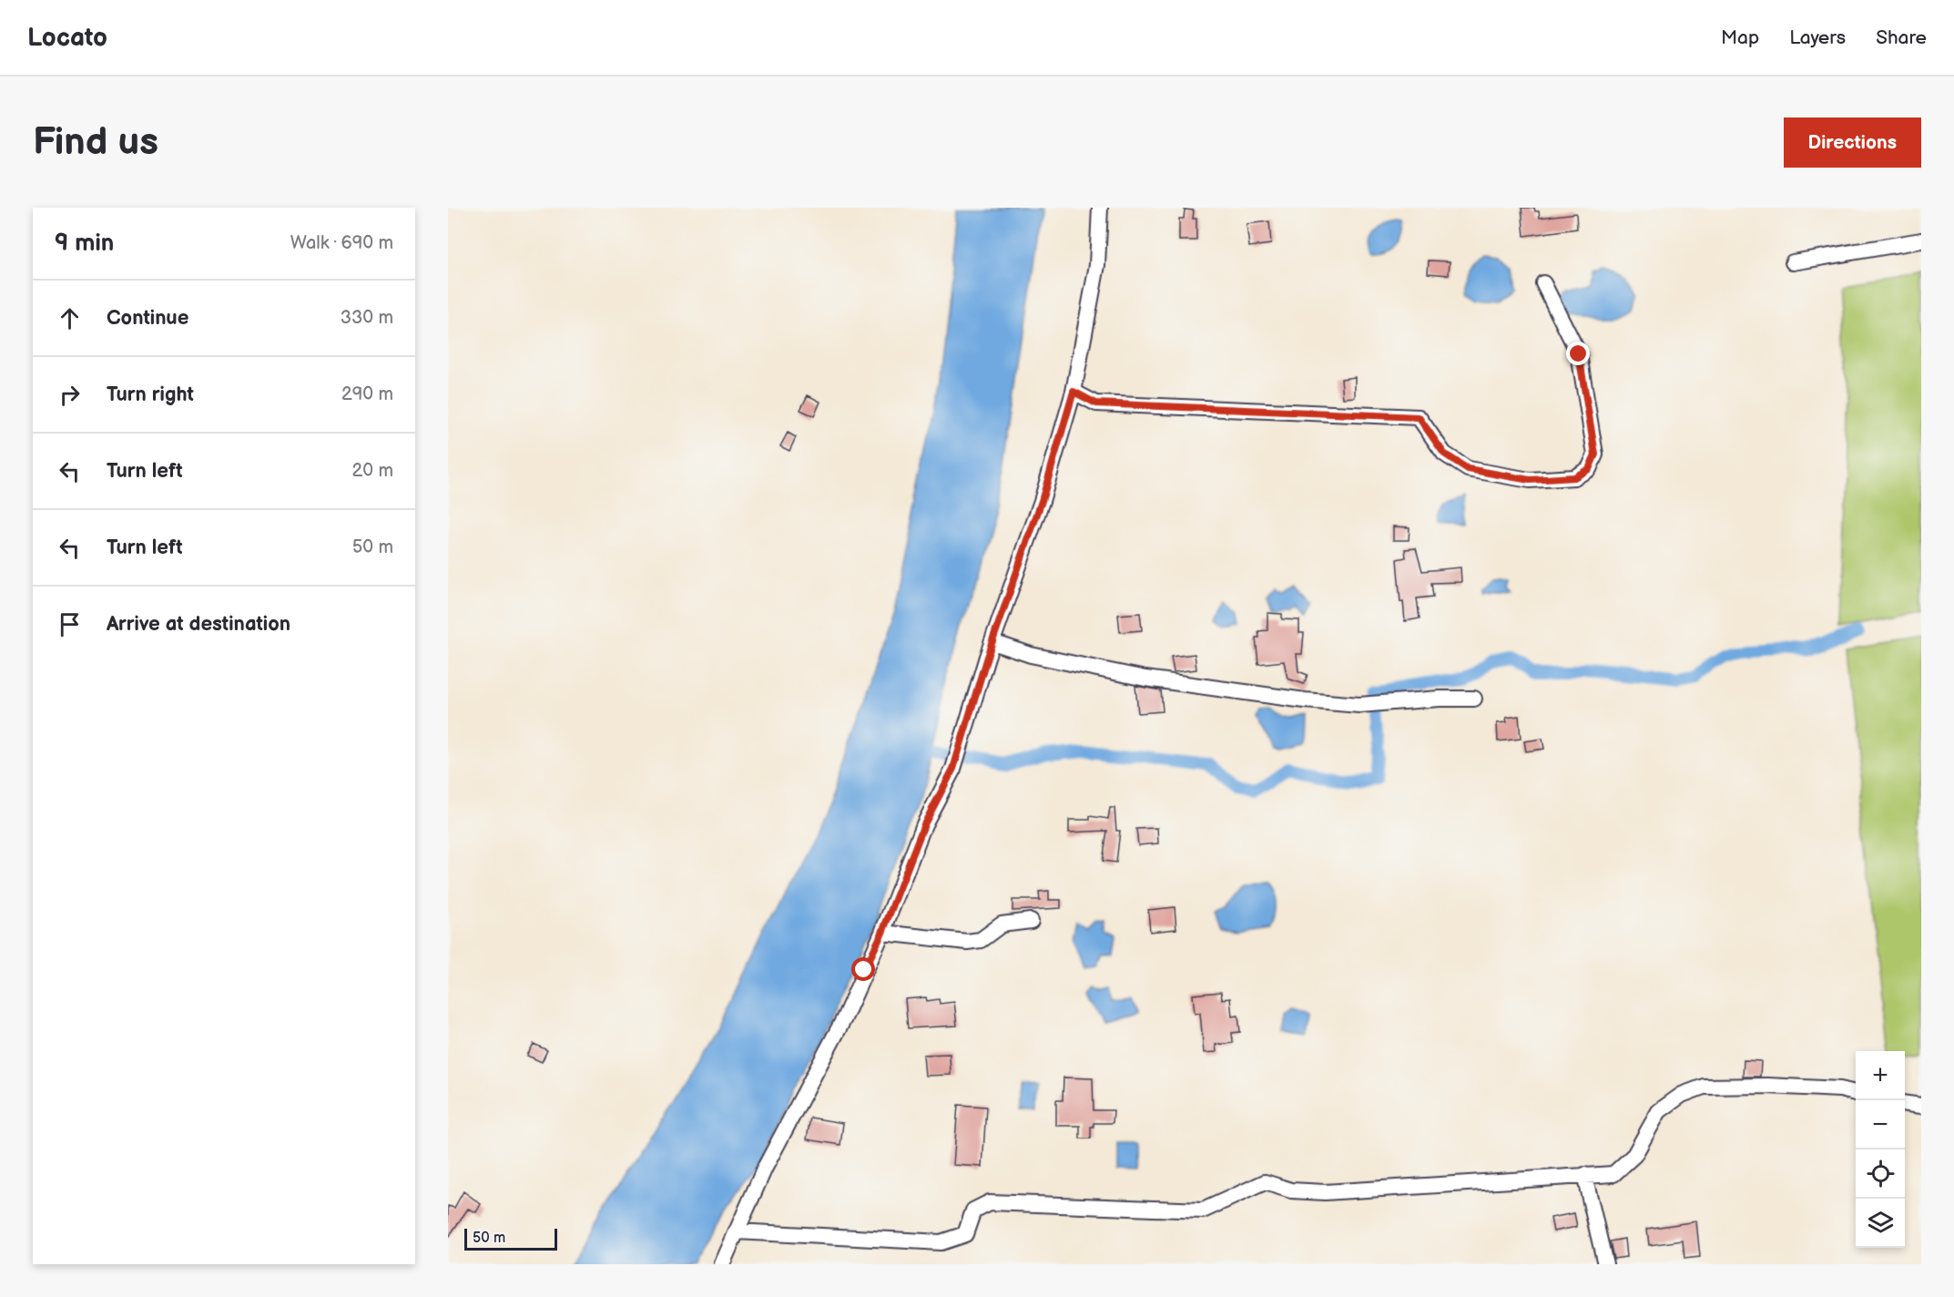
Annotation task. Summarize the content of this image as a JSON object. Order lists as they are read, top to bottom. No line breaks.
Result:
{"scale_bar":"50 m","page":{"header":"Locato","nav":["Map","Layers","Share"],"buttons":"Directions","title":"Find us","heading":["9 min","Walk · 690 m"],"list":[["Continue","330 m"],["Turn right","290 m"],["Turn left","20 m"],["Turn left","50 m"],"Arrive at destination"],"map_buttons":["+","−"],"scale":"50 m"}}
